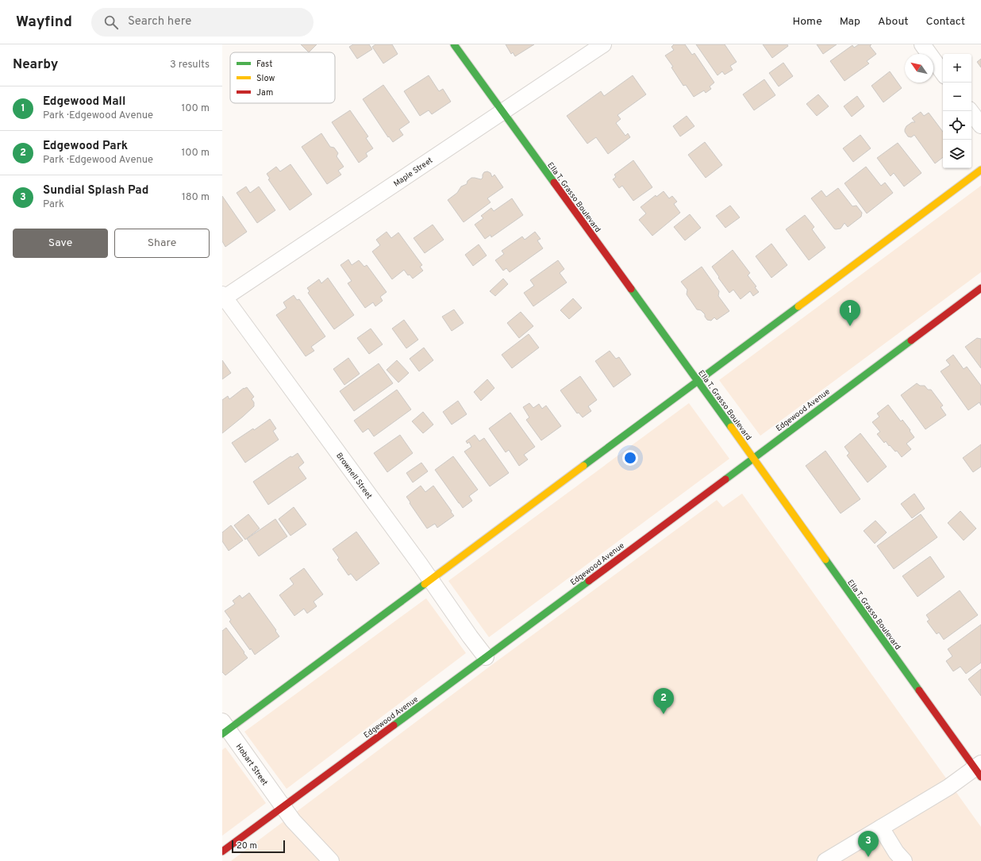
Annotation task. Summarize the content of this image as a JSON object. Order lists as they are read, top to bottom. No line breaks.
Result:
{"streets":{"main road":["Ella T. Grasso Boulevard","Edgewood Avenue"],"street":["Maple Street","Brownell Street","Hobart Street"]},"crossings":[["Maple Street","Ella T. Grasso Boulevard"],["Maple Street","Brownell Street"],["Ella T. Grasso Boulevard","Edgewood Avenue"],["Edgewood Avenue","Brownell Street"],["Edgewood Avenue","Hobart Street"]],"legend":["Fast","Slow","Jam"],"scale_bar":"20 m","north":"top left","page":{"header":"Wayfind","search":"Search here","nav":["Home","Map","About","Contact"],"heading":["Nearby","3 results"],"map_buttons":["+","−"],"list":[{"mark":"1","name":"Edgewood Mall","note":"Park · Edgewood Avenue","value":"100 m"},{"mark":"2","name":"Edgewood Park","note":"Park · Edgewood Avenue","value":"100 m"},{"mark":"3","name":"Sundial Splash Pad","note":"Park","value":"180 m"}],"buttons":["Save","Share"],"pins":["1","2","3"],"scale":"20 m"}}
